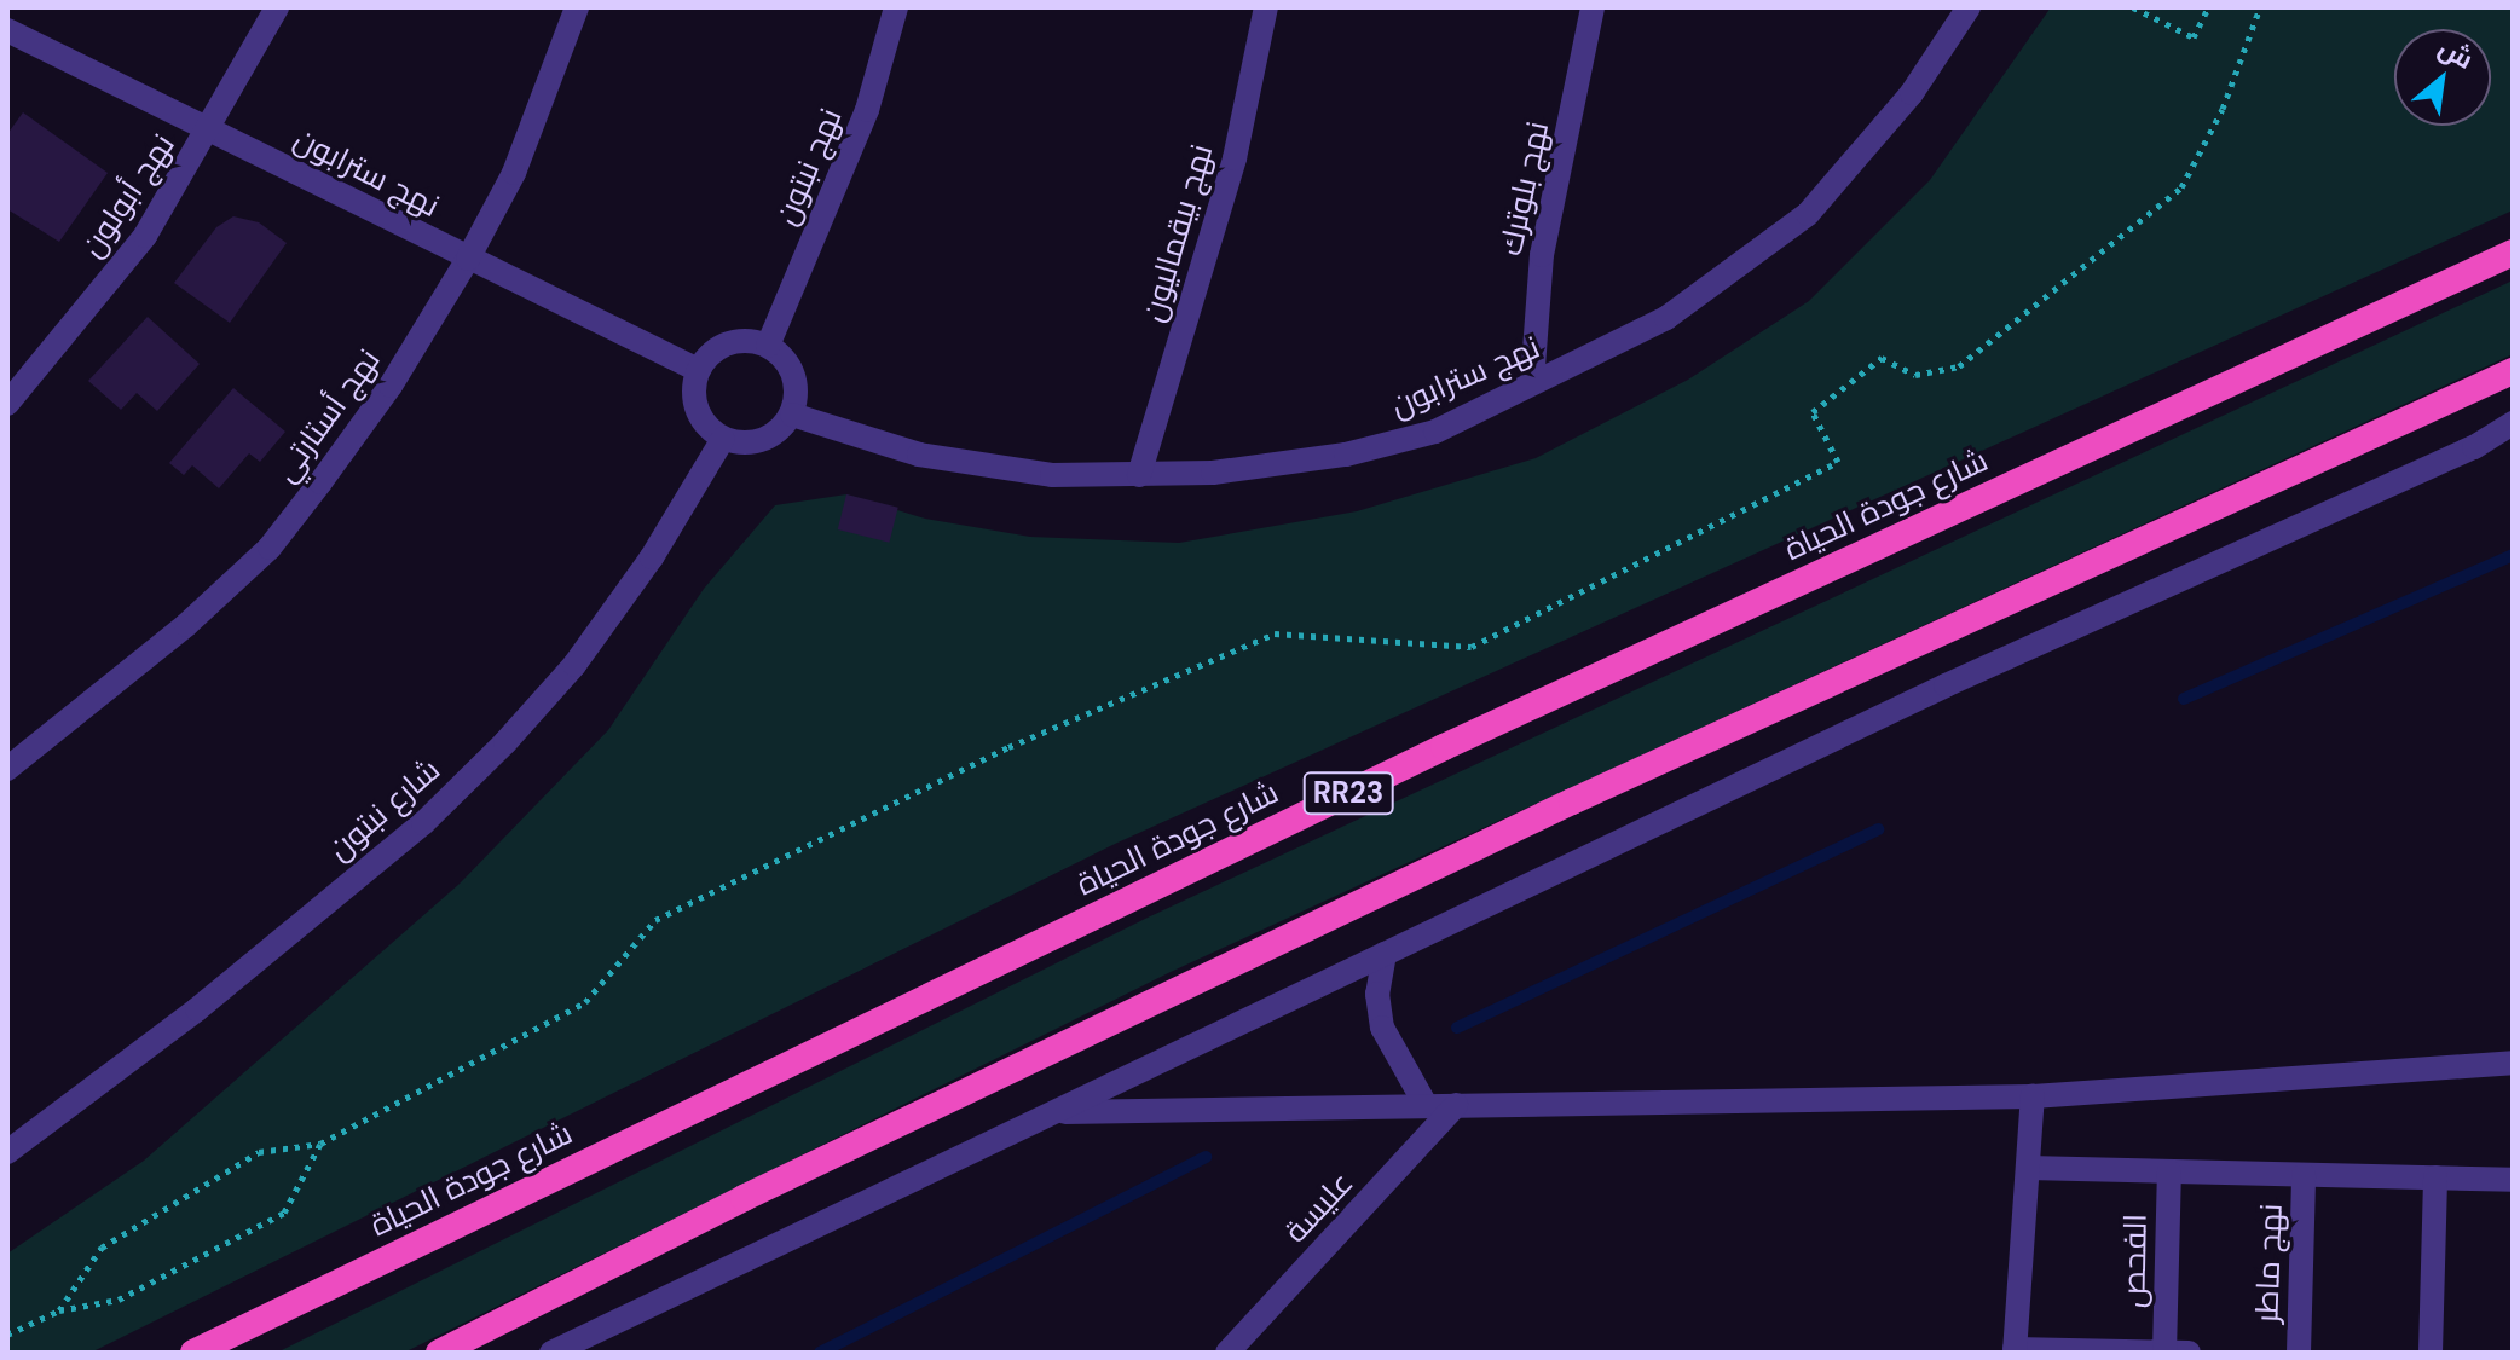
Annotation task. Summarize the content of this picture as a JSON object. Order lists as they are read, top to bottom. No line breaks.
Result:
{"streets":{"highway":["شارع جودة الحياة","RR23"],"street":["نهج نبتون","نهج سترابون","نهج بلوترك","نهج أبولون","نهج بيقماليون","نهج أستارتي","شارع نبتون","عليسة","الفحص","نهج ماطر"]},"crossings":[["نهج نبتون","نهج سترابون"],["نهج نبتون","شارع نبتون"],["نهج سترابون","نهج بلوترك"],["نهج سترابون","نهج أبولون"],["نهج سترابون","نهج بيقماليون"],["نهج سترابون","نهج أستارتي"],["نهج سترابون","شارع نبتون"]],"north":"top right"}
